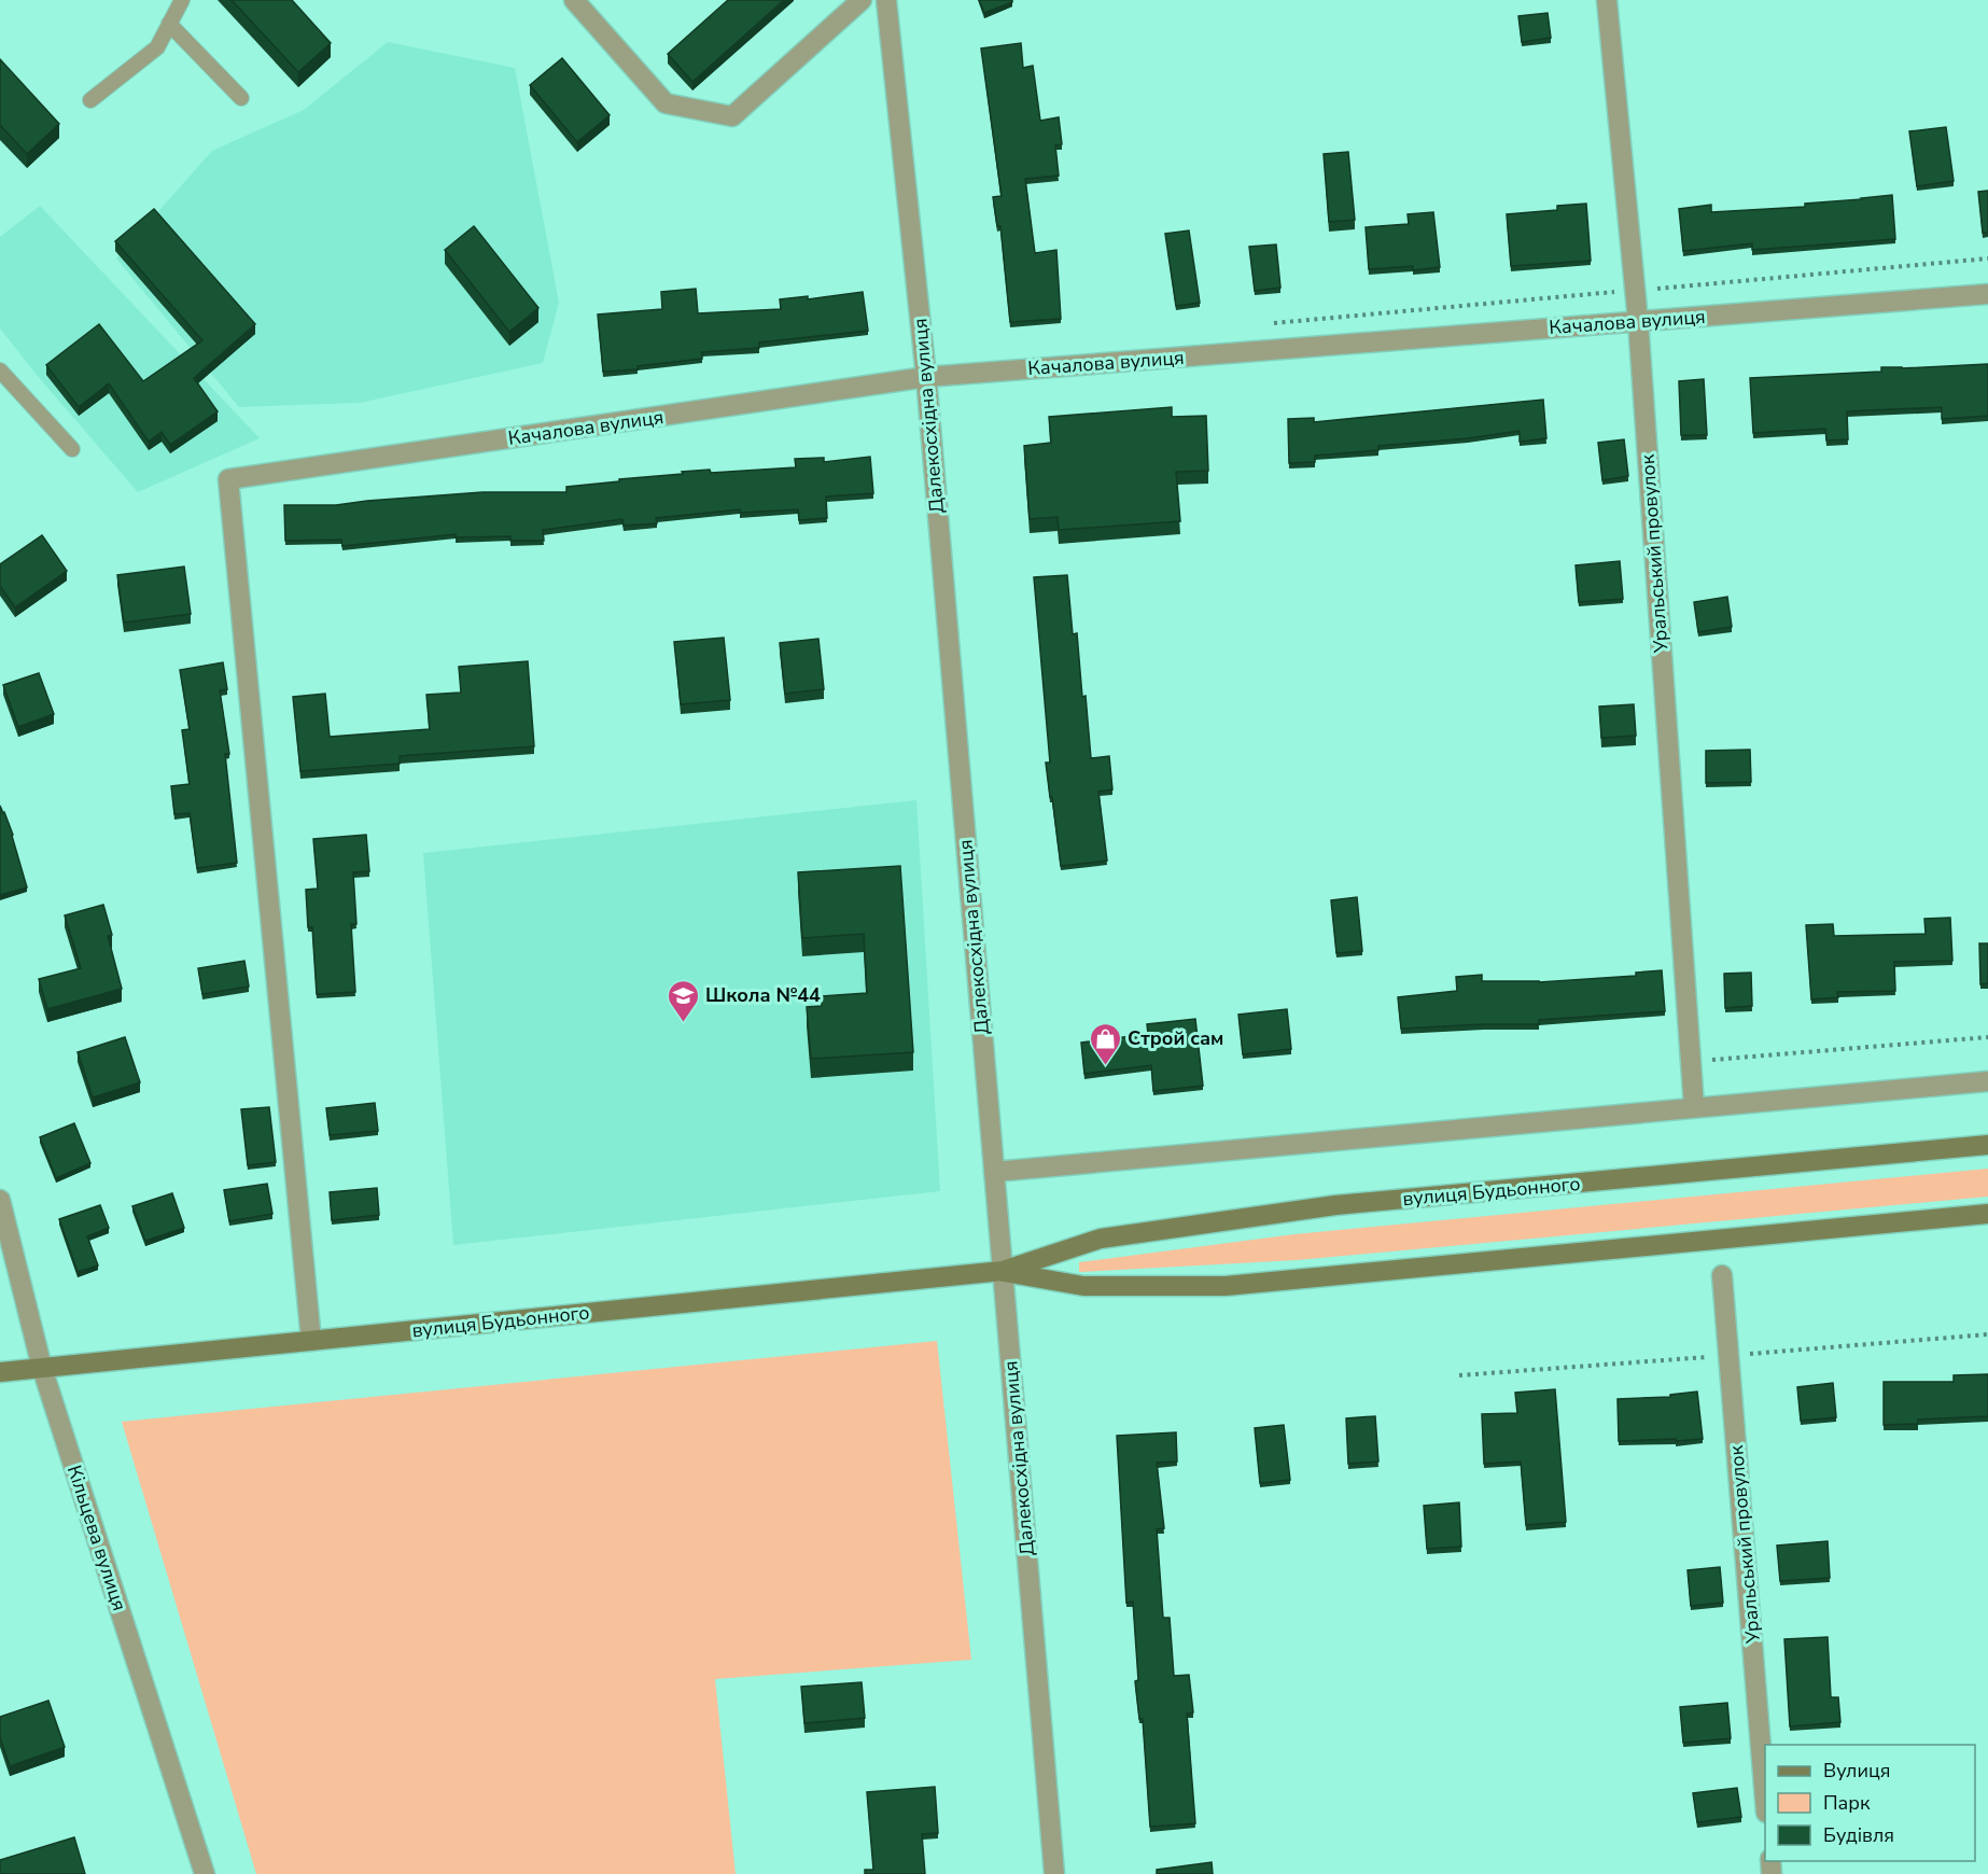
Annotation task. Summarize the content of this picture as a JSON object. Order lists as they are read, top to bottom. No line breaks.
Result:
{"streets":{"main road":["вулиця Будьонного"],"street":["Качалова вулиця","Далекосхідна вулиця","Уральський провулок","Кільцева вулиця"]},"crossings":[["Качалова вулиця","Далекосхідна вулиця"],["Качалова вулиця","Уральський провулок"],["Качалова вулиця","вулиця Будьонного"],["Далекосхідна вулиця","вулиця Будьонного"],["вулиця Будьонного","Кільцева вулиця"]],"places":{"school or university":["Школа №44"],"shop":["Строй сам"]},"legend":["Вулиця","Парк","Будівля"]}
